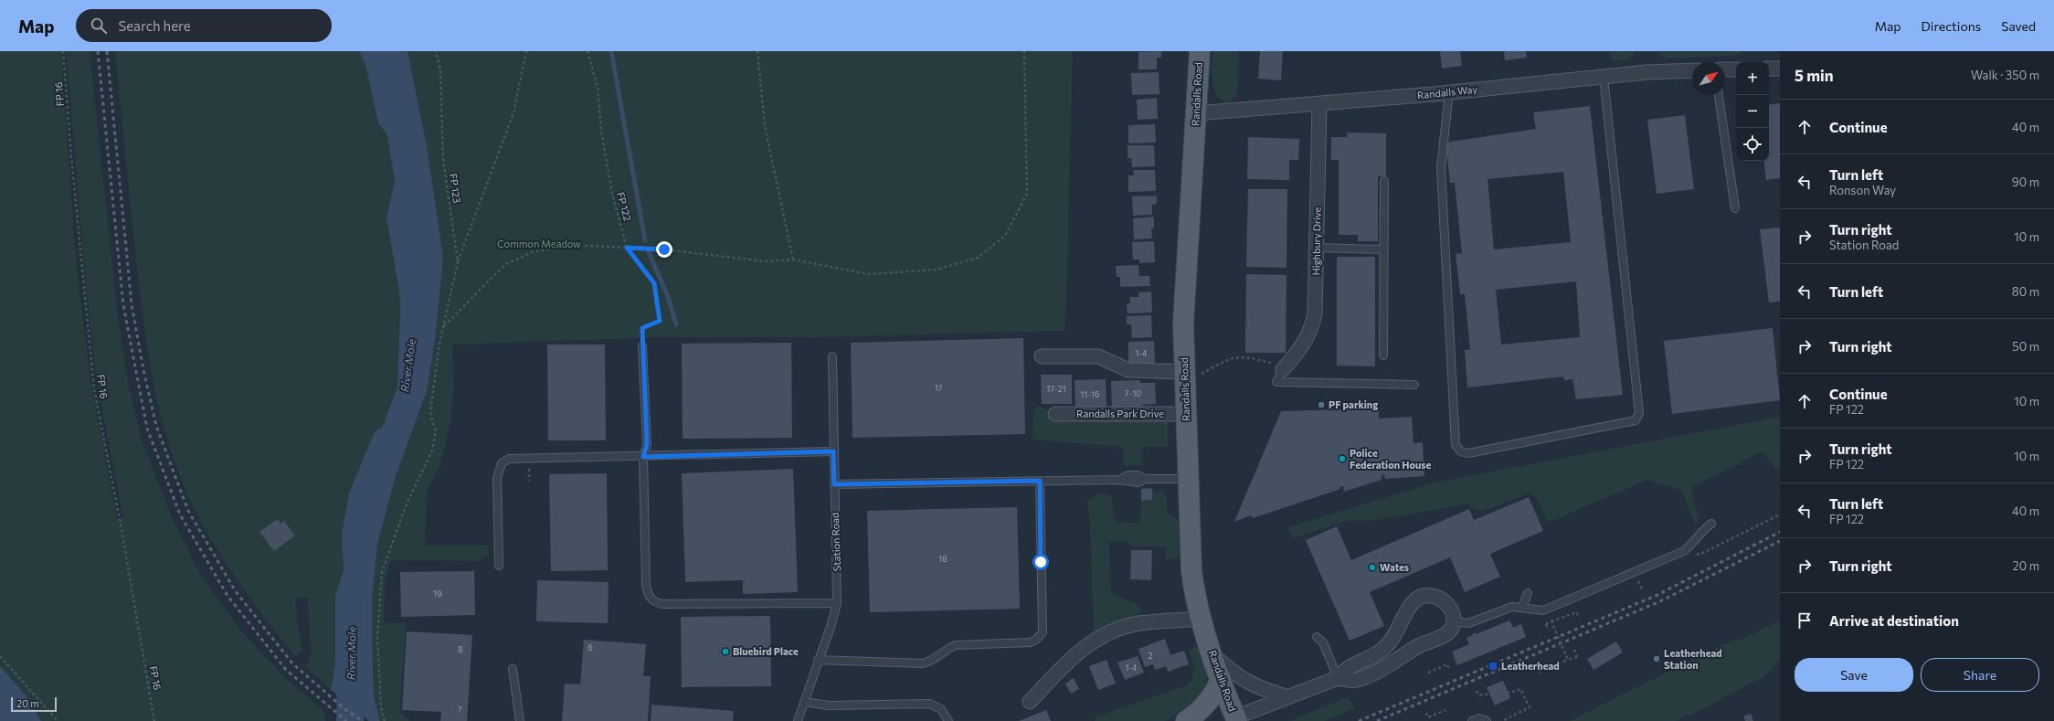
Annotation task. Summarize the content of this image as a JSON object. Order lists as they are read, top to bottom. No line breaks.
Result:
{"streets":{"main road":["Randalls Road"],"street":["Randalls Way","Highbury Drive","Randalls Park Drive"],"lane":["Station Road"],"path":["FP 16","FP 123","FP 122"]},"crossings":[["Randalls Way","Randalls Road"],["Randalls Way","Highbury Drive"],["Randalls Road","Randalls Park Drive"]],"water":["River Mole"],"parks":["Common Meadow"],"places":{"other":["PF parking","Police Federation House","Wates","Bluebird Place","Leatherhead Station"],"transit":["Leatherhead"]},"house_numbers":["1-4","17","17-21","7-10","11-16","18","19","6","8","2","1-4","7"],"scale_bar":"20 m","north":"top right","page":{"header":"Map","search":"Search here","nav":["Map","Directions","Saved"],"heading":["5 min","Walk · 350 m"],"map_buttons":["+","−"],"list":[["Continue","40 m"],["Turn left","Ronson Way","90 m"],["Turn right","Station Road","10 m"],["Turn left","80 m"],["Turn right","50 m"],["Continue","FP 122","10 m"],["Turn right","FP 122","10 m"],["Turn left","FP 122","40 m"],["Turn right","20 m"],"Arrive at destination"],"buttons":["Save","Share"],"scale":"20 m"}}
